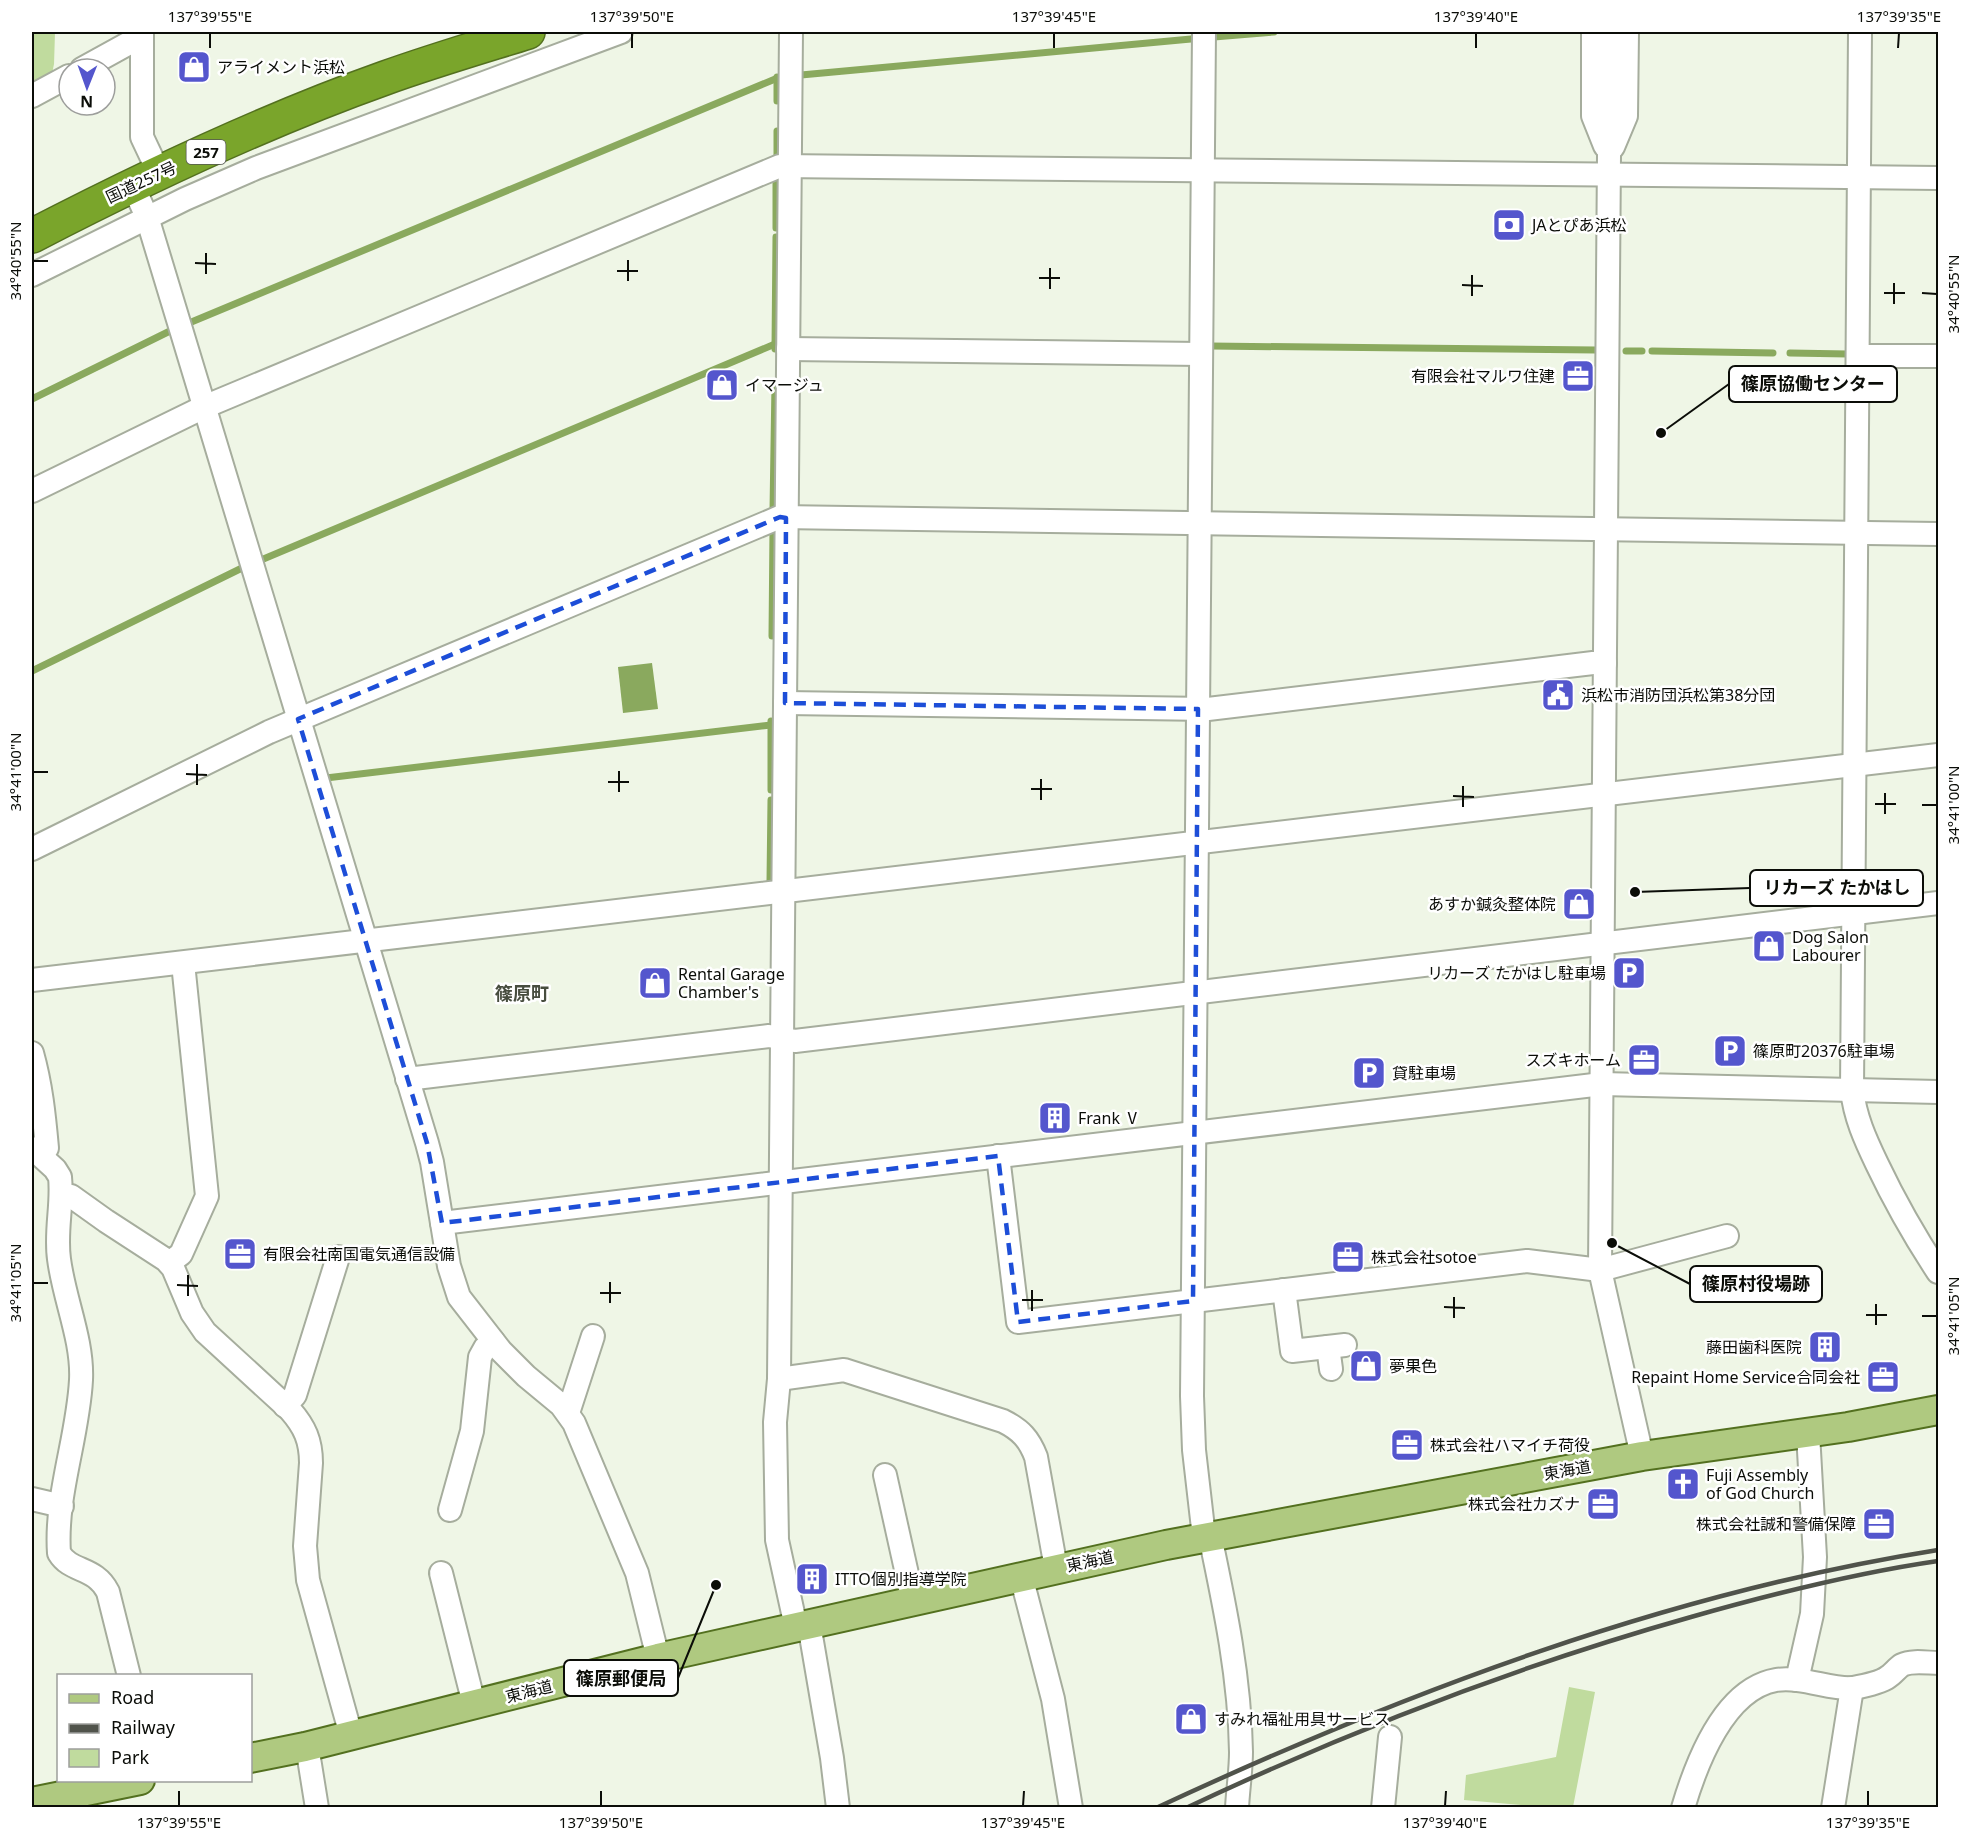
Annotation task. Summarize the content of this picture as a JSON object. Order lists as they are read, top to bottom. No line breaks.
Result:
{"streets":{"highway":["257","国道257号"],"main road":["東海道"]},"districts":["篠原町"],"places":{"shop":["アライメント浜松","イマージュ","あすか鍼灸整体院","Dog Salon Labourer","Rental Garage Chamber's","夢果色","すみれ福祉用具サービス"],"bank":["JAとぴあ浜松"],"office":["有限会社マルワ住建","スズキホーム","有限会社南国電気通信設備","株式会社sotoe","Repaint Home Service合同会社","株式会社ハマイチ荷役","株式会社カズナ","株式会社誠和警備保障"],"other":["篠原協働センター","リカーズ たかはし","篠原村役場跡","篠原郵便局"],"public building":["浜松市消防団浜松第38分団"],"parking":["リカーズ たかはし駐車場","篠原町20376駐車場","貸駐車場"],"building":["Frank Ⅴ","藤田歯科医院","ITTO個別指導学院"],"church":["Fuji Assembly of God Church"]},"legend":["Road","Railway","Park"],"north":"bottom","coordinates":["137°39'55\"E","137°39'50\"E","137°39'45\"E","137°39'40\"E","137°39'35\"E","34°40'55\"N","34°41'00\"N","34°41'05\"N"]}
